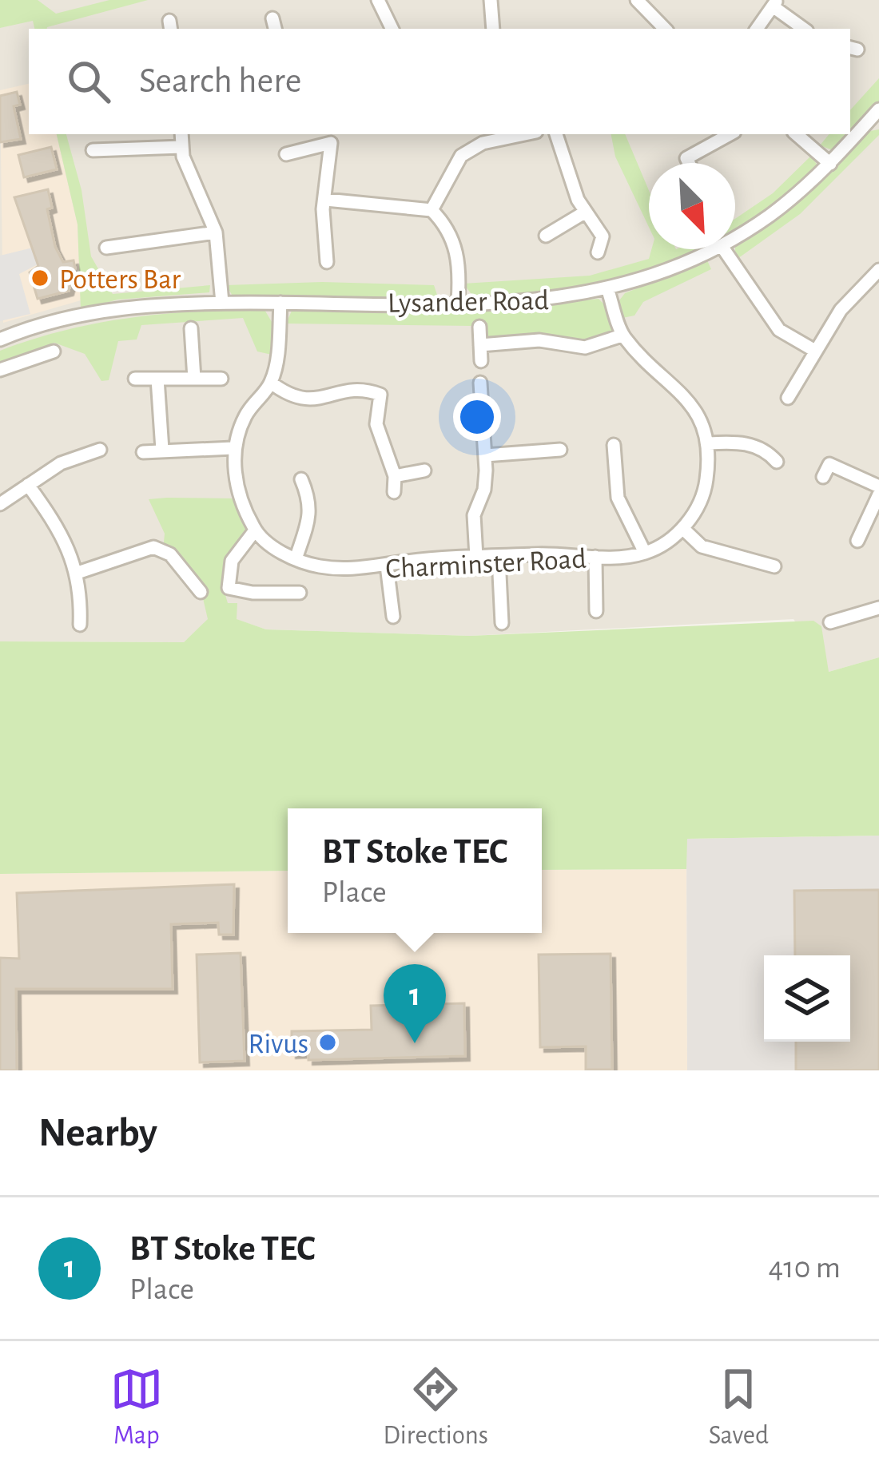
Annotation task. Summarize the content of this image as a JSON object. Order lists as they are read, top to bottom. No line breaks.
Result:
{"streets":{"street":["Lysander Road","Charminster Road"]},"places":["Potters Bar","Rivus"],"north":"bottom right","page":{"search":"Search here","popup":["BT Stoke TEC","Place"],"pins":"1","heading":"Nearby","list":[{"mark":"1","name":"BT Stoke TEC","note":"Place","value":"410 m"}],"nav":["Map","Directions","Saved"]}}
